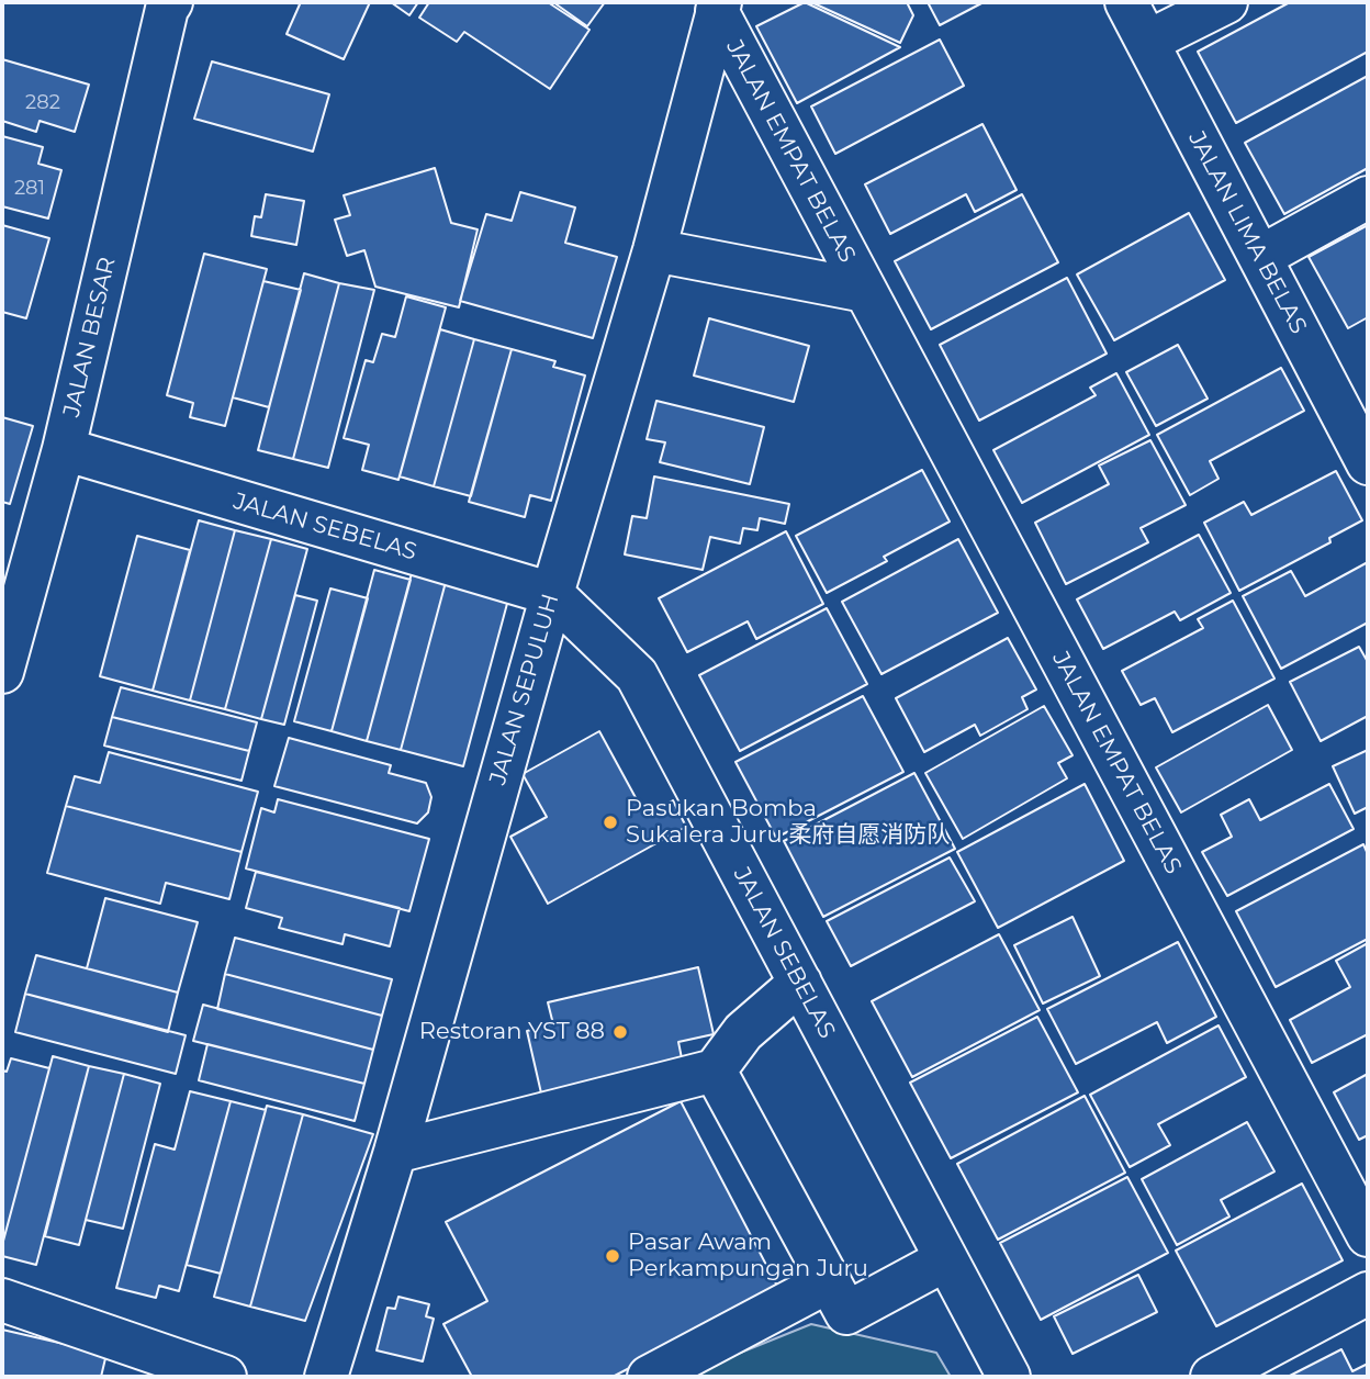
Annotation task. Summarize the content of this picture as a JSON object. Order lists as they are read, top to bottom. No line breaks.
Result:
{"streets":{"street":["JALAN EMPAT BELAS","JALAN LIMA BELAS","JALAN BESAR","JALAN SEBELAS","JALAN SEPULUH"]},"crossings":[["JALAN EMPAT BELAS","JALAN SEPULUH"],["JALAN BESAR","JALAN SEBELAS"],["JALAN SEBELAS","JALAN SEPULUH"]],"places":["Pasukan Bomba Sukalera Juru 柔府自愿消防队","Restoran YST 88","Pasar Awam Perkampungan Juru"],"house_numbers":["282","281"]}
